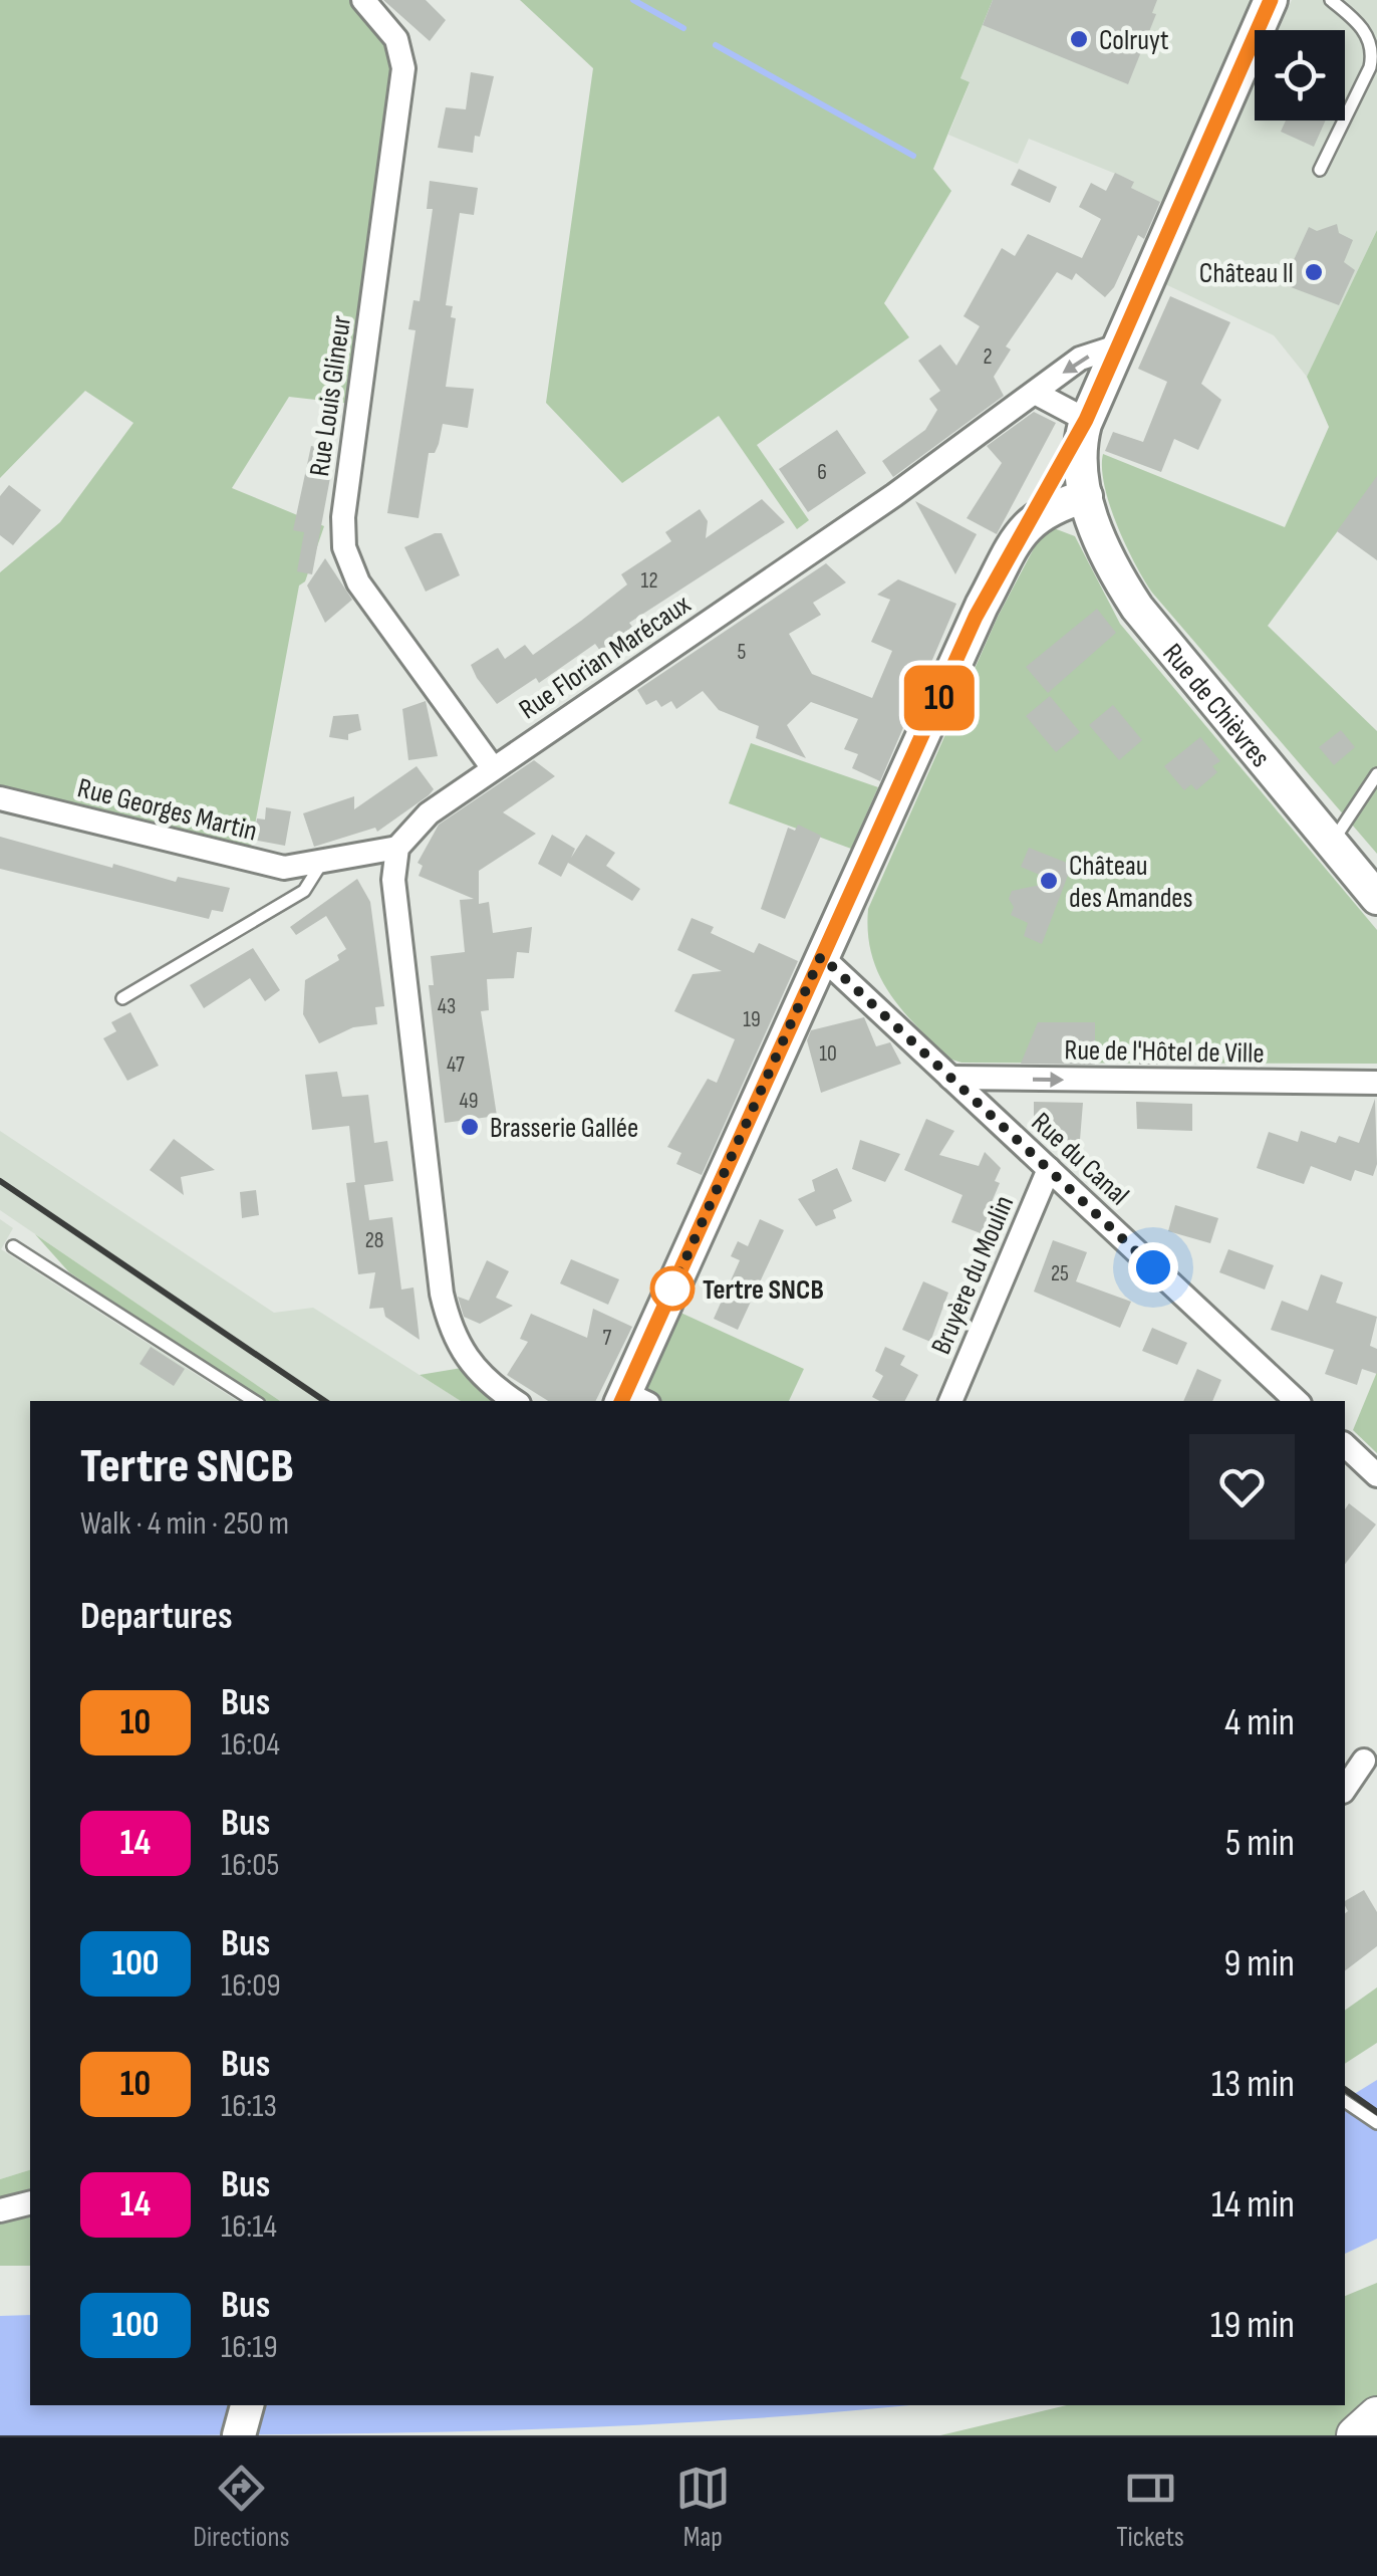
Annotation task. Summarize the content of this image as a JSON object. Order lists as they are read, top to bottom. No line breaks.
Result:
{"streets":{"street":["Rue Louis Glineur","Rue Florian Marécaux","Rue de Chièvres","Rue Georges Martin","Rue de l'Hôtel de Ville","Rue du Canal","Bruyère du Moulin"]},"crossings":[["Rue Louis Glineur","Rue Florian Marécaux"],["Rue de l'Hôtel de Ville","Rue du Canal"],["Rue du Canal","Bruyère du Moulin"]],"one_way":["Rue de l'Hôtel de Ville"],"places":["Colruyt","Château II","Château des Amandes","Brasserie Gallée","Tertre SNCB"],"lines":["bus line 10"],"house_numbers":["2","6","12","5","43","19","10","47","49","28","25","7"],"page":{"on_map":"10","heading":[["Tertre SNCB","Walk · 4 min · 250 m"],"Departures"],"list":[{"mark":"10","name":"Bus","note":"16:04","value":"4 min"},{"mark":"14","name":"Bus","note":"16:05","value":"5 min"},{"mark":"100","name":"Bus","note":"16:09","value":"9 min"},{"mark":"10","name":"Bus","note":"16:13","value":"13 min"},{"mark":"14","name":"Bus","note":"16:14","value":"14 min"},{"mark":"100","name":"Bus","note":"16:19","value":"19 min"}],"tabs":["Directions","Map","Tickets"]}}
